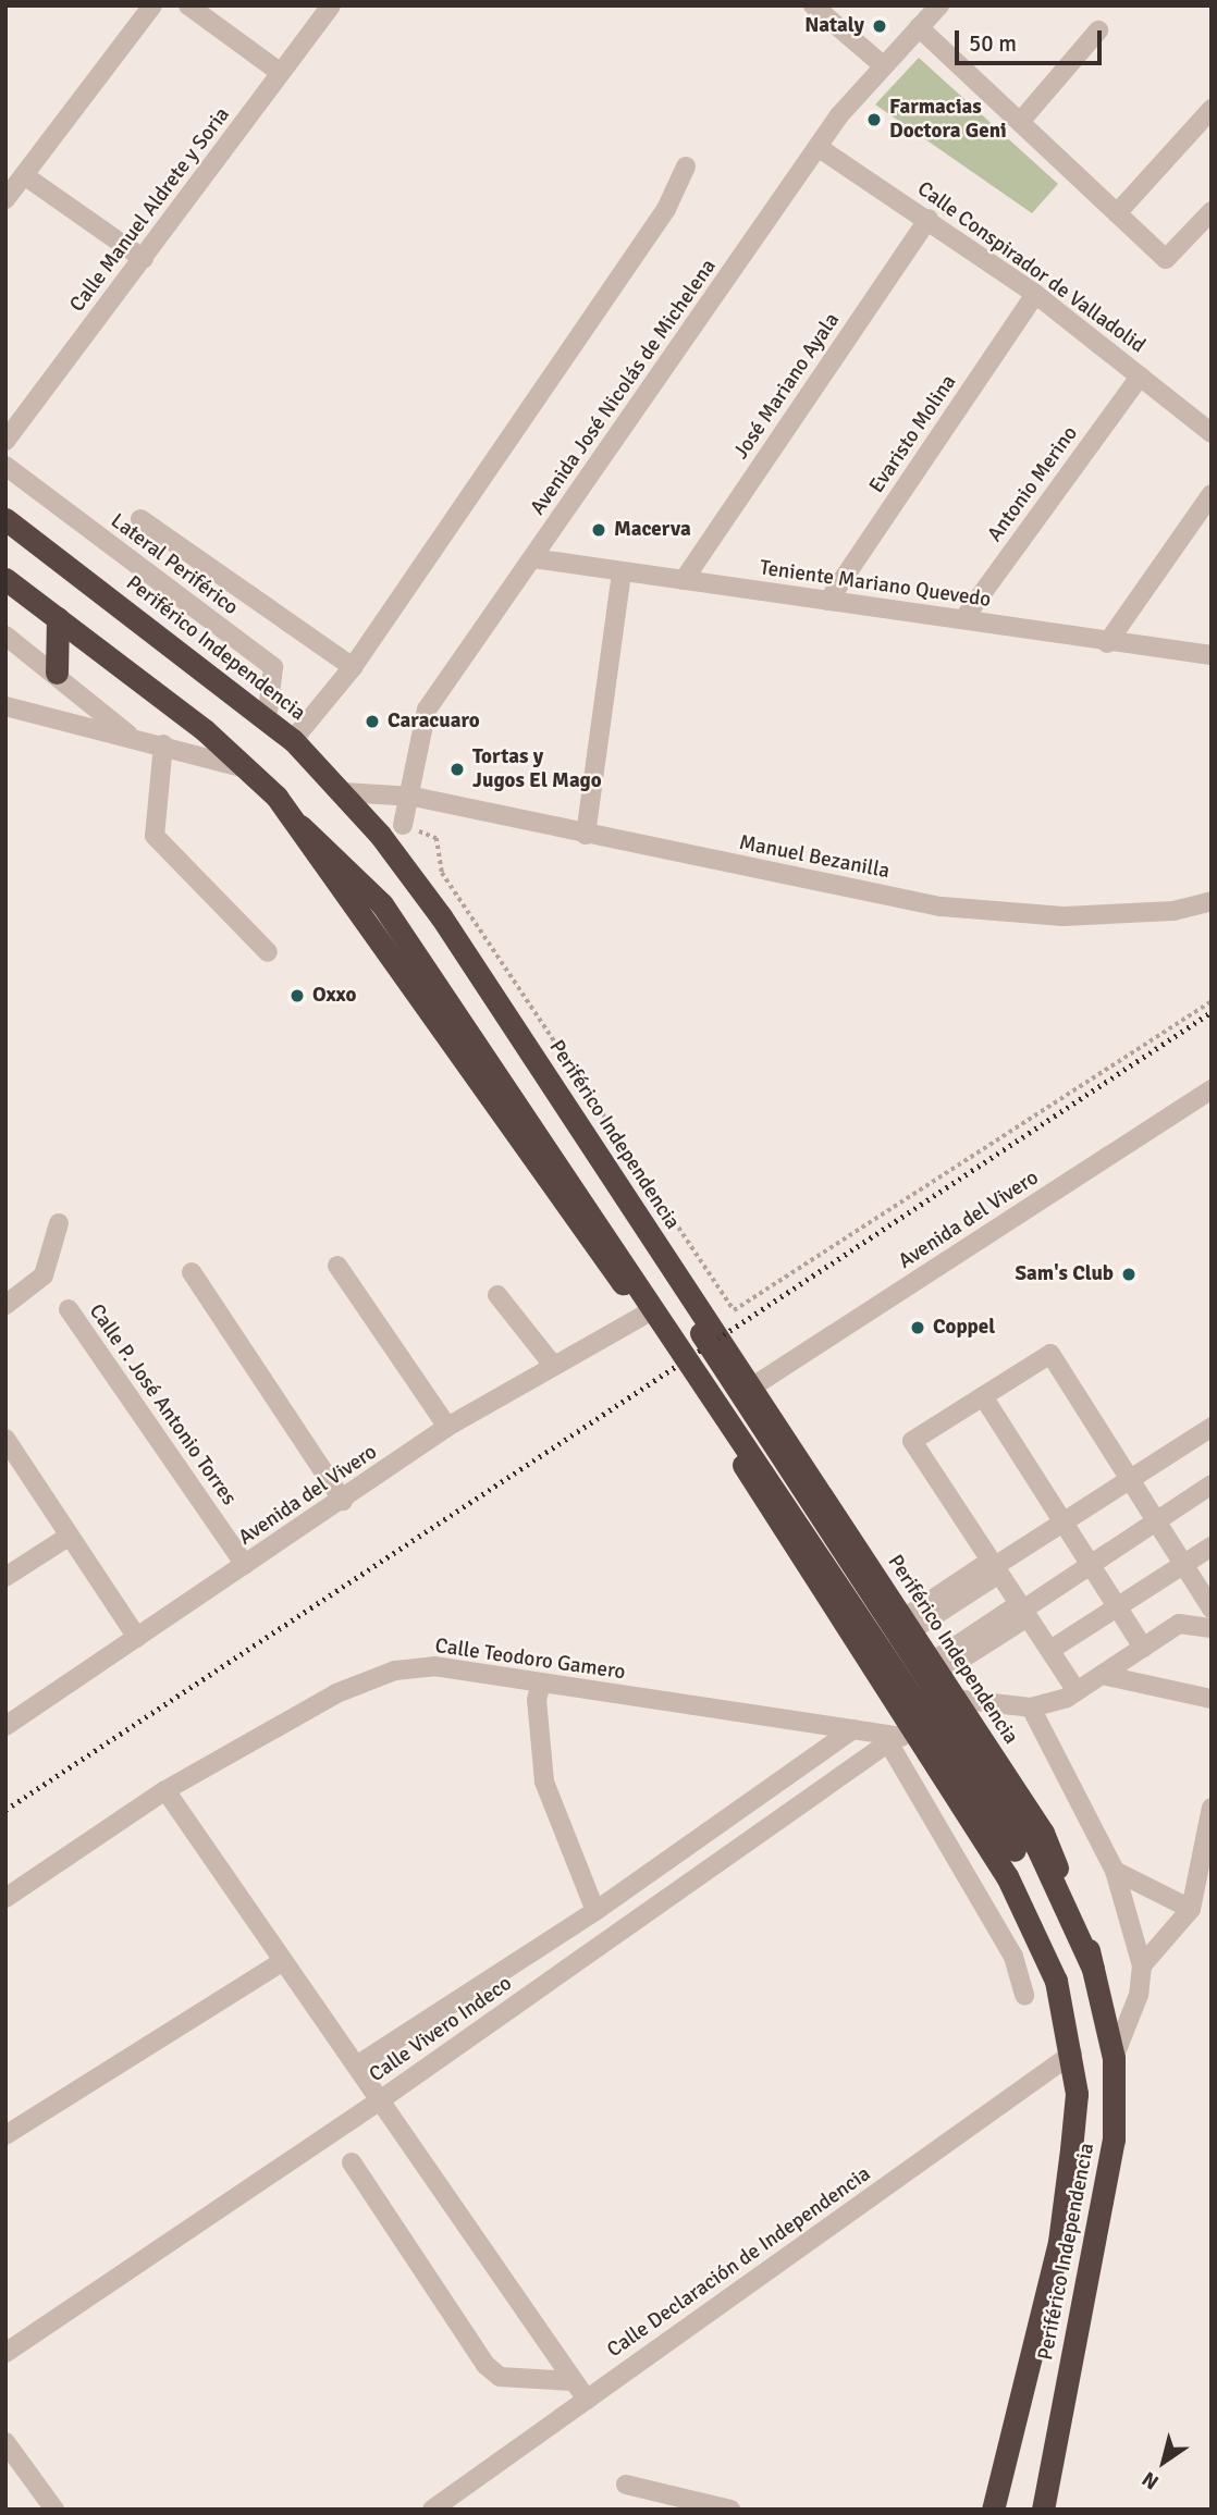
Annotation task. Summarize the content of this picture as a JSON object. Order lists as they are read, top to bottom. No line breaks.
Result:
{"streets":{"highway":["Periférico Independencia"],"street":["Calle Manuel Aldrete y Soria","Calle Conspirador de Valladolid","José Mariano Ayala","Avenida José Nicolás de Michelena","Evaristo Molina","Antonio Merino","Lateral Periférico","Teniente Mariano Quevedo","Manuel Bezanilla","Avenida del Vivero","Calle P. José Antonio Torres","Calle Teodoro Gamero","Calle Vivero Indeco","Calle Declaración de Independencia"]},"crossings":[["Calle Conspirador de Valladolid","José Mariano Ayala"],["Calle Conspirador de Valladolid","Avenida José Nicolás de Michelena"],["Calle Conspirador de Valladolid","Evaristo Molina"],["Calle Conspirador de Valladolid","Antonio Merino"],["José Mariano Ayala","Teniente Mariano Quevedo"],["Avenida José Nicolás de Michelena","Teniente Mariano Quevedo"],["Avenida José Nicolás de Michelena","Manuel Bezanilla"],["Evaristo Molina","Teniente Mariano Quevedo"],["Antonio Merino","Teniente Mariano Quevedo"],["Lateral Periférico","Periférico Independencia"],["Periférico Independencia","Manuel Bezanilla"],["Periférico Independencia","Avenida del Vivero"],["Periférico Independencia","Calle Teodoro Gamero"],["Periférico Independencia","Calle Declaración de Independencia"],["Avenida del Vivero","Calle P. José Antonio Torres"],["Calle Teodoro Gamero","Calle Vivero Indeco"]],"places":["Nataly","Farmacias Doctora Geni","Macerva","Caracuaro","Tortas y Jugos El Mago","Oxxo","Sam's Club","Coppel"],"scale_bar":"50 m","north":"bottom left"}
